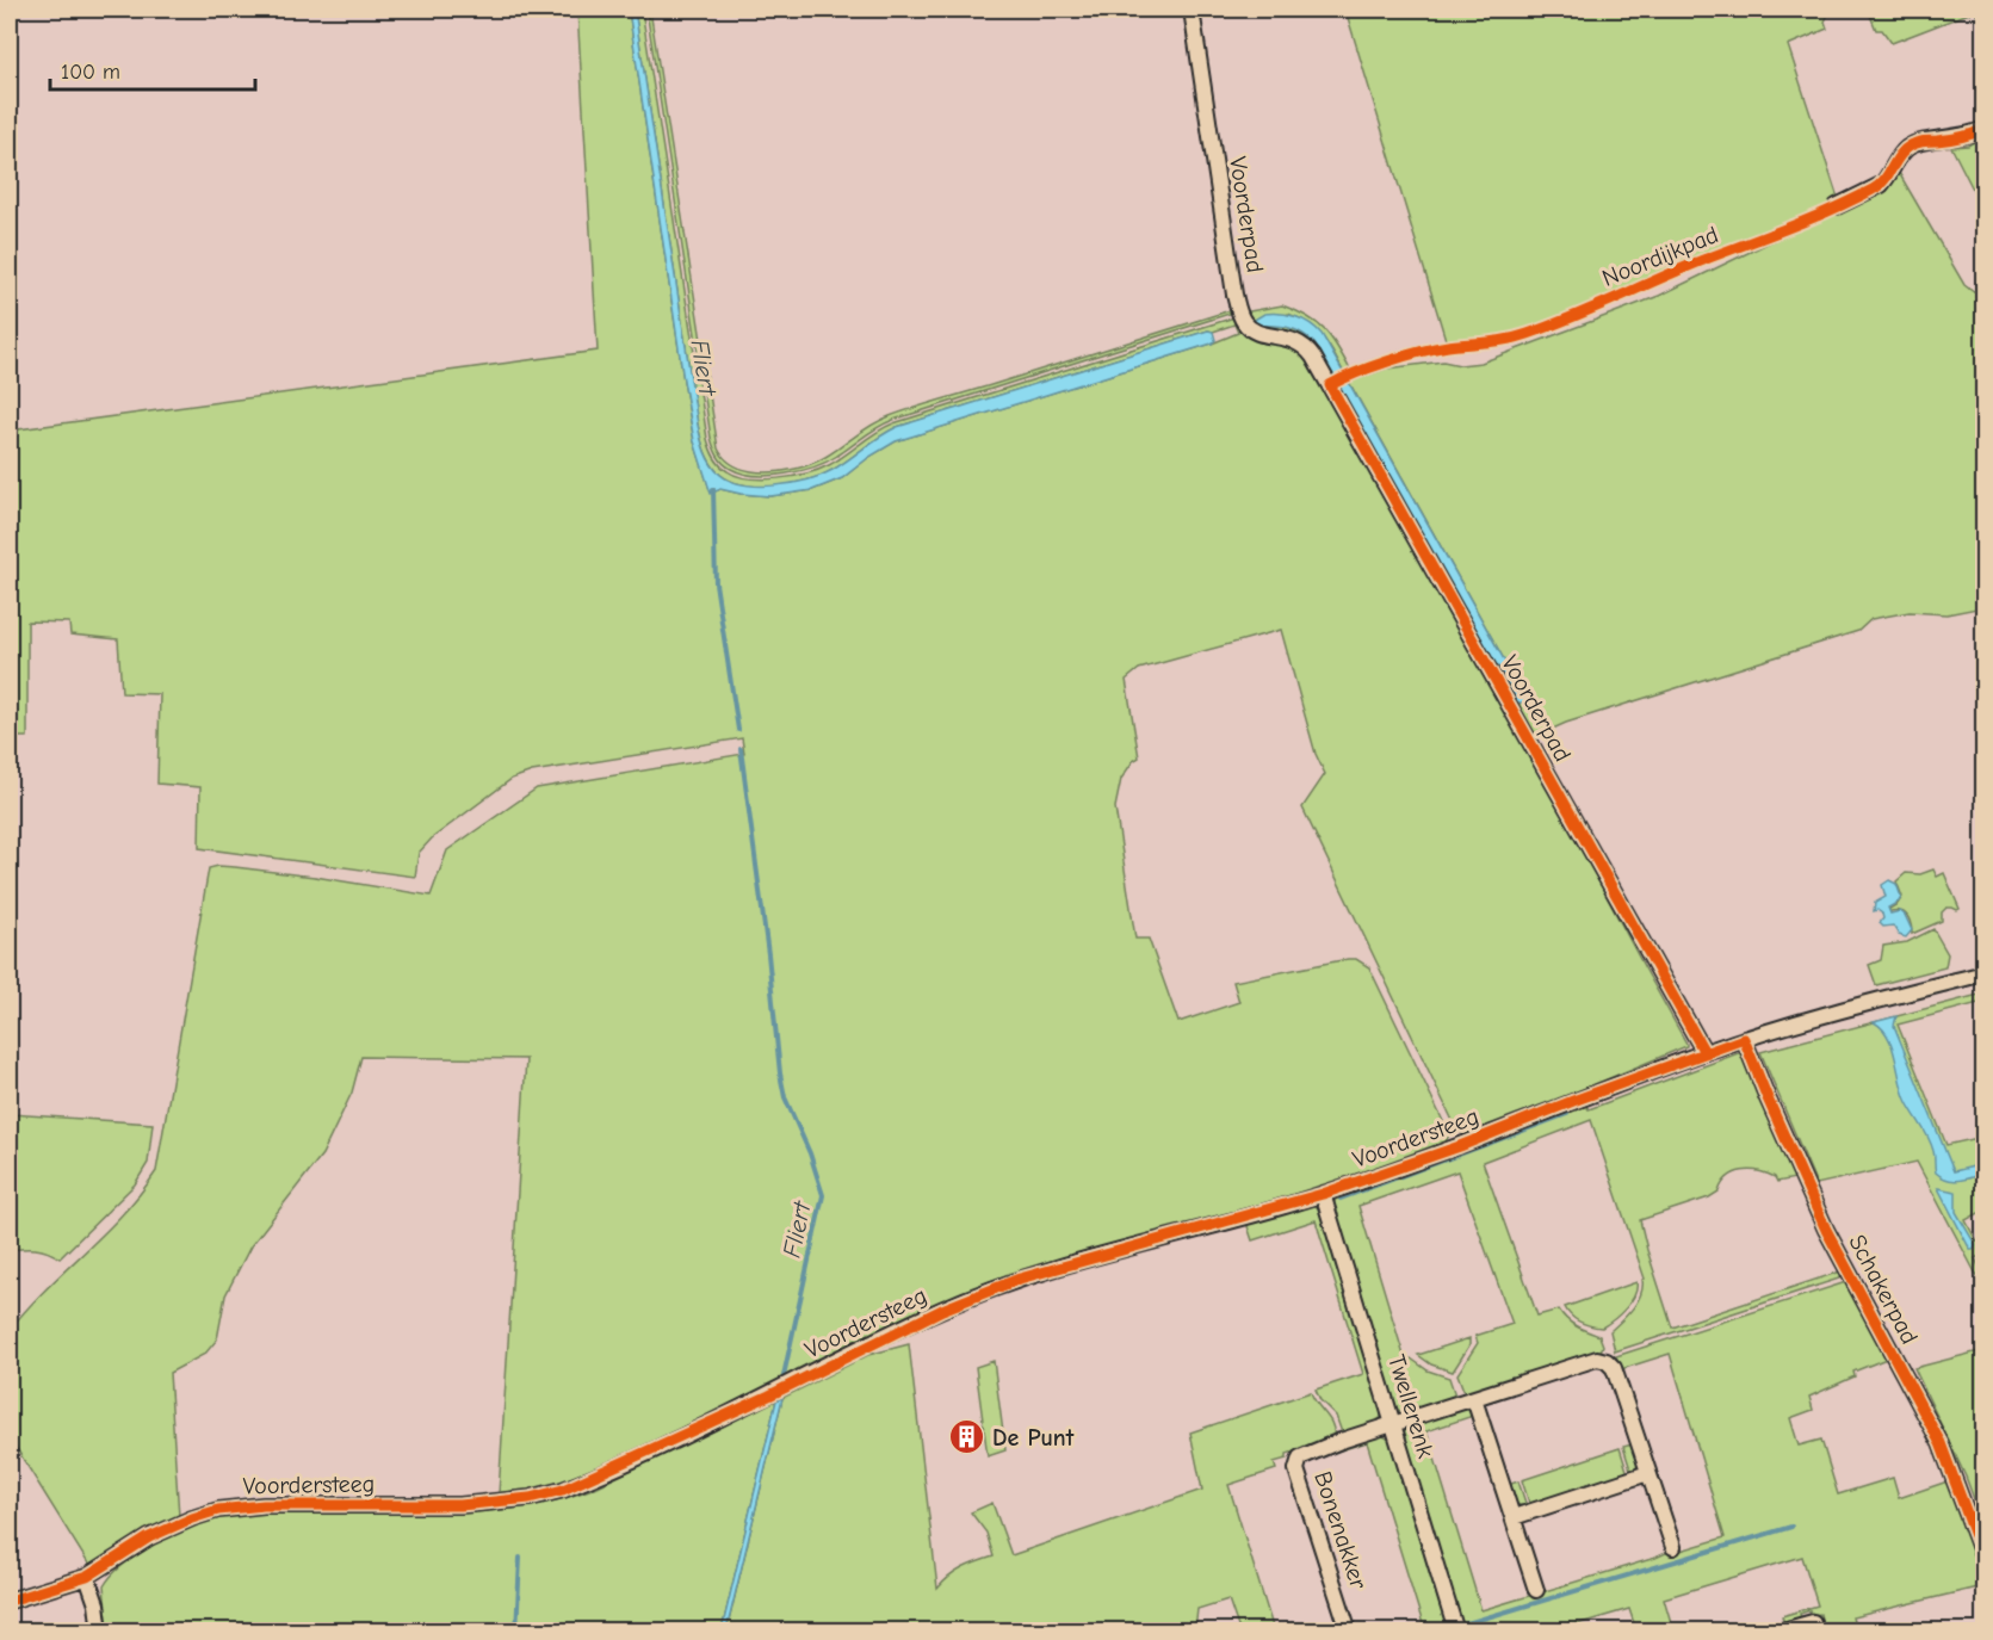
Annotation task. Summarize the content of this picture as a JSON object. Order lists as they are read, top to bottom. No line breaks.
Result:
{"streets":{"street":["Voorderpad","Voordersteeg","Schakerpad","Twellerenk","Bonenakker"],"cycle path":["Noordijkpad"]},"crossings":[["Voorderpad","Voordersteeg"],["Voordersteeg","Schakerpad"],["Voordersteeg","Twellerenk"],["Twellerenk","Bonenakker"]],"water":["Fliert"],"places":{"building":["De Punt"]},"scale_bar":"100 m"}
